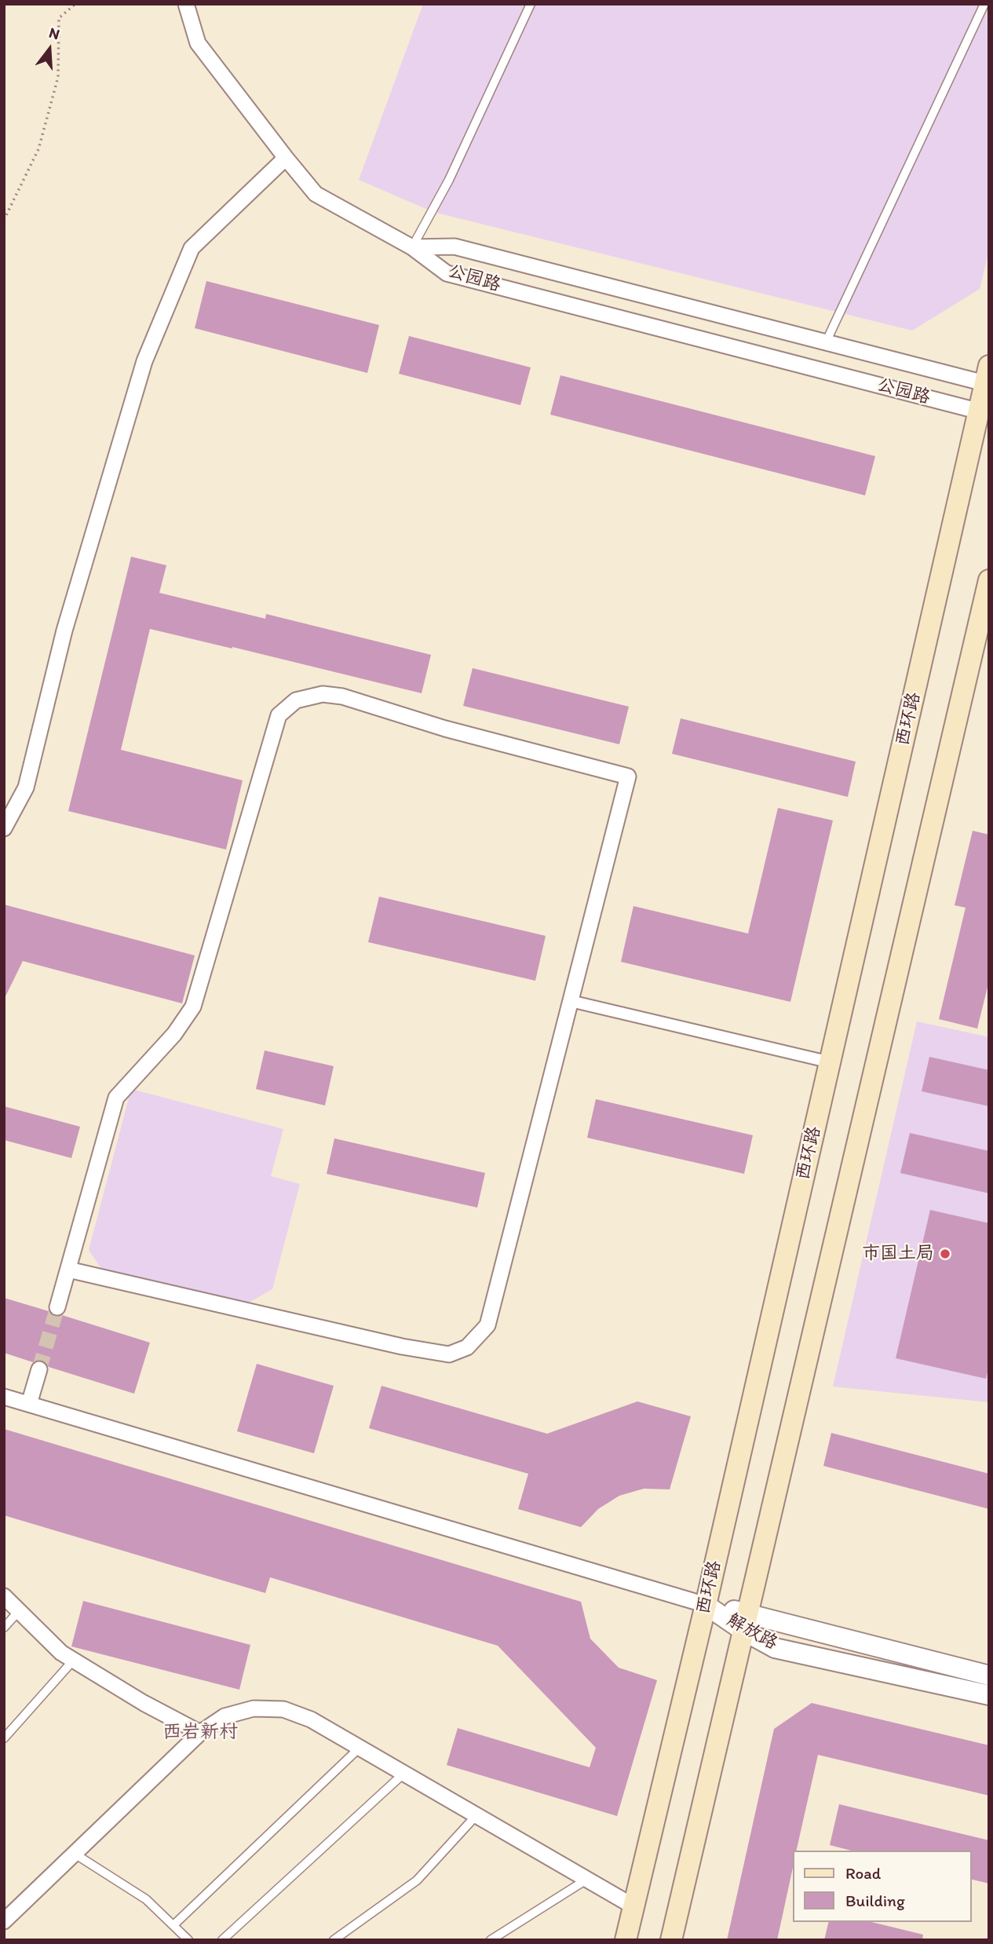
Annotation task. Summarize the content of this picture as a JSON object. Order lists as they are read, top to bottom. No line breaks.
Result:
{"streets":{"main road":["西环路"],"street":["公园路","解放路"]},"crossings":[["公园路","西环路"],["西环路","解放路"]],"districts":["西岩新村"],"places":["市国土局"],"legend":["Road","Building"],"north":"top"}
